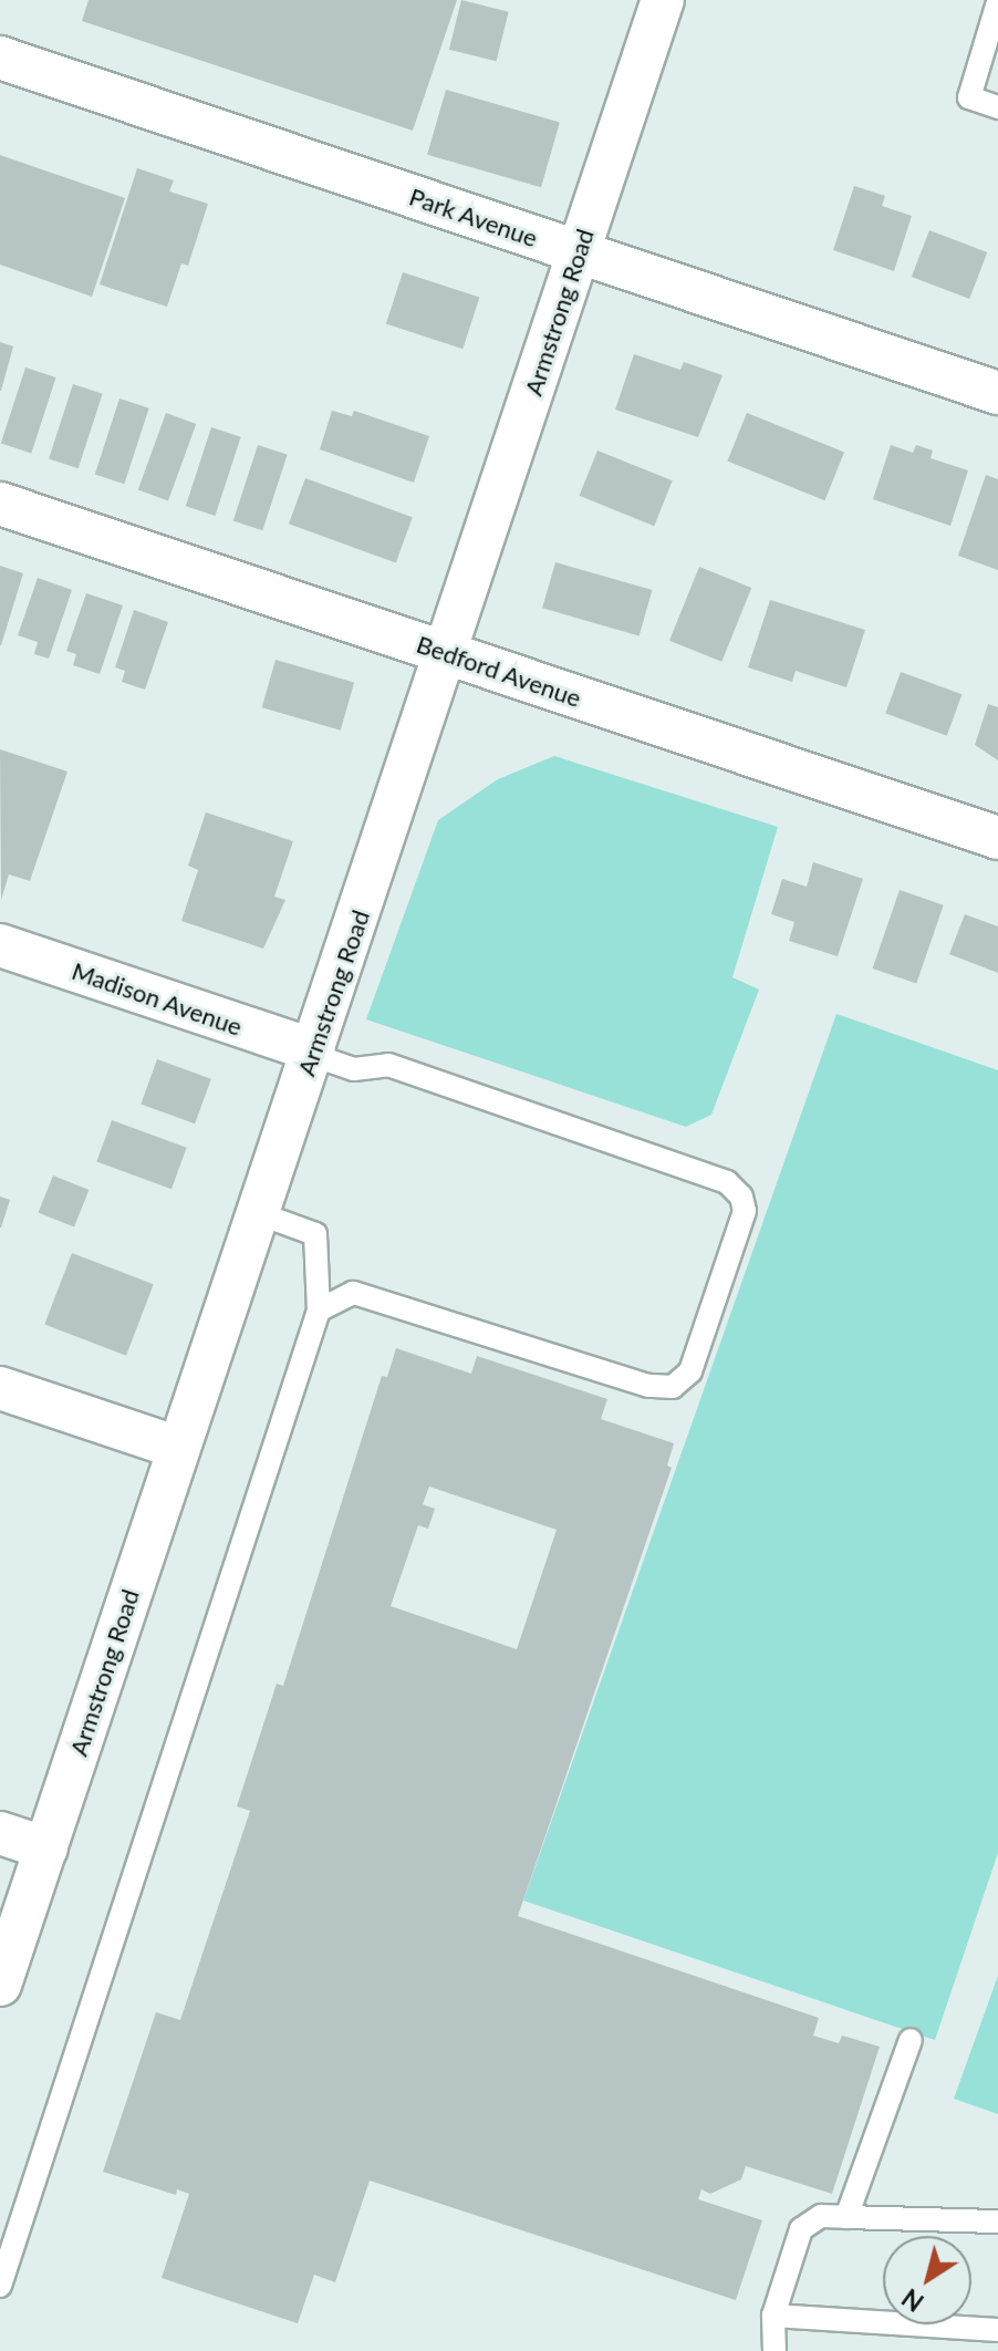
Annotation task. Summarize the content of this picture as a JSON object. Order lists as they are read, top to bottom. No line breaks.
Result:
{"streets":{"street":["Park Avenue","Armstrong Road","Bedford Avenue","Madison Avenue"]},"crossings":[["Park Avenue","Armstrong Road"],["Armstrong Road","Bedford Avenue"],["Armstrong Road","Madison Avenue"]],"north":"bottom left"}
